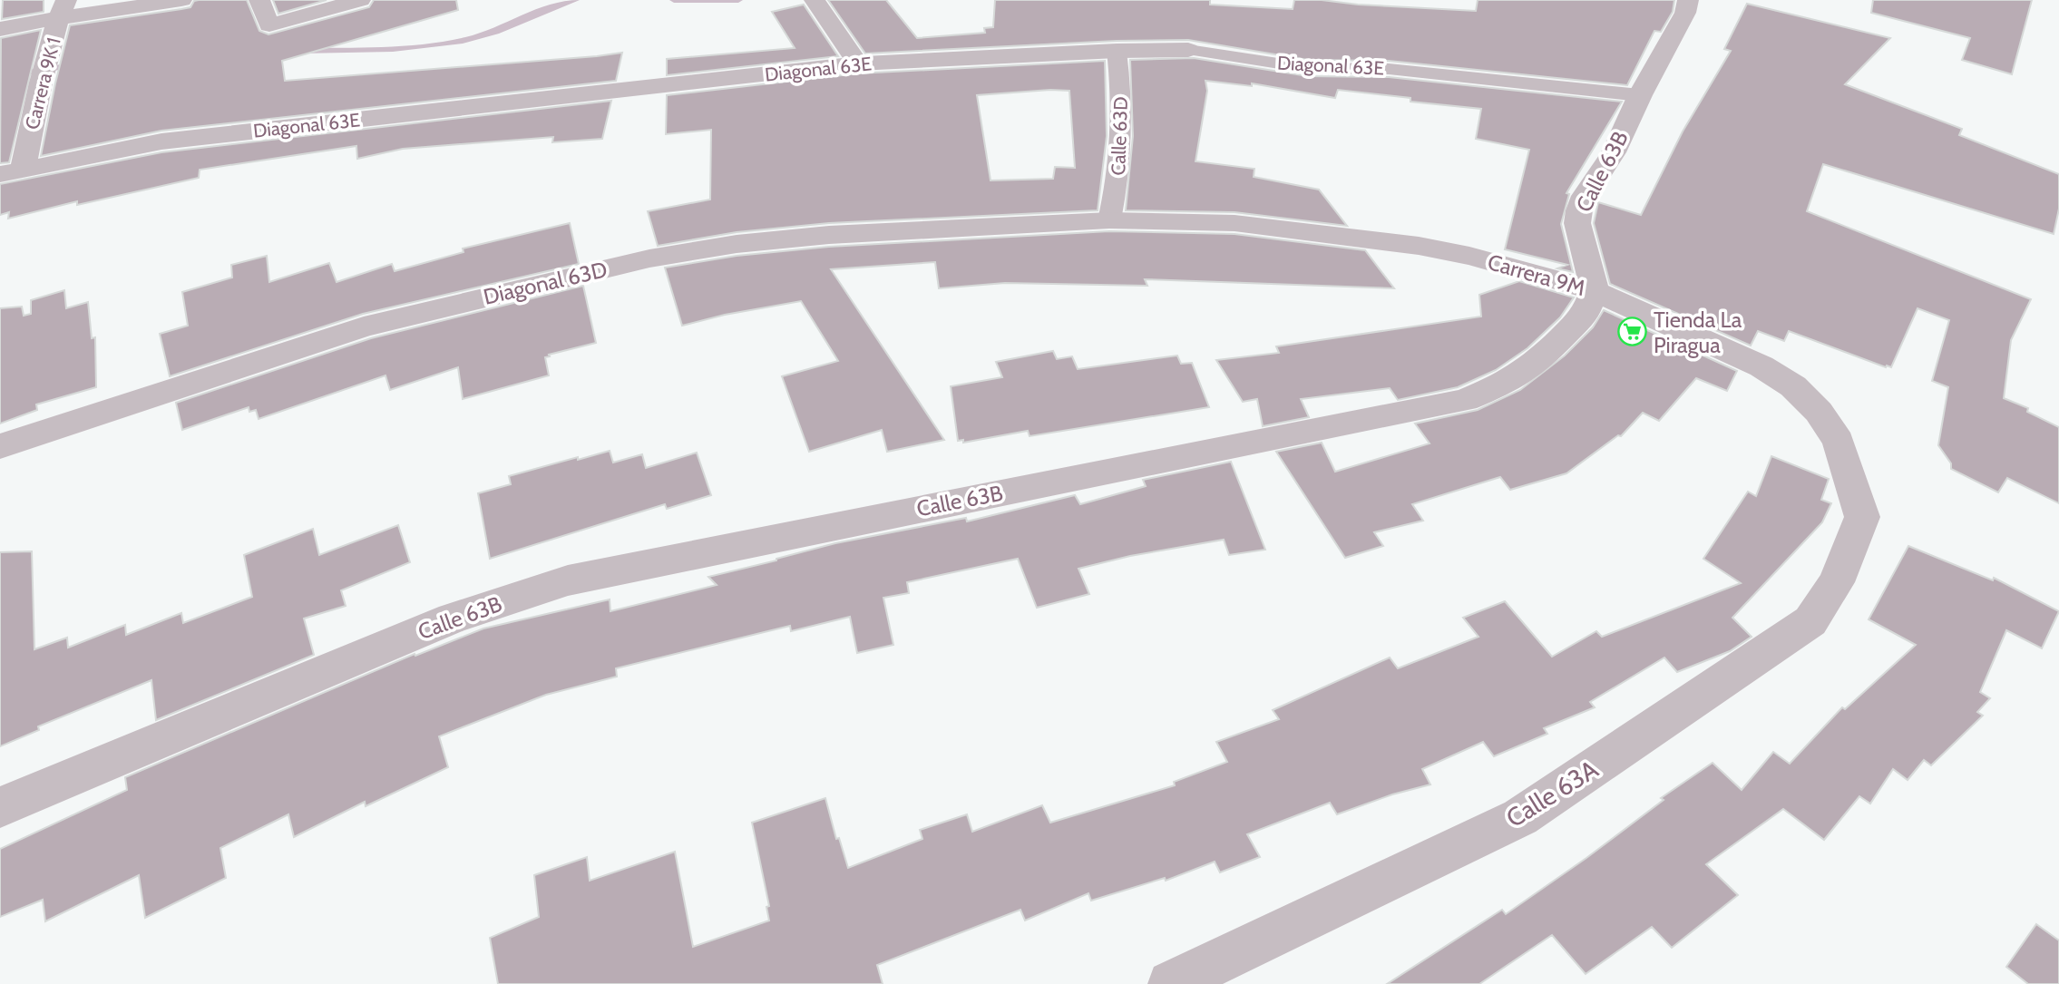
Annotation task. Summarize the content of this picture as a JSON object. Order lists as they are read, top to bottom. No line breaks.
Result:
{"streets":{"street":["Diagonal 63E","Carrera 9K 1","Calle 63B","Carrera 9M","Diagonal 63D","Calle 63A"],"lane":["Calle 63D"]},"crossings":[["Diagonal 63E","Carrera 9K 1"],["Diagonal 63E","Calle 63D"],["Diagonal 63E","Calle 63B"],["Calle 63D","Carrera 9M"],["Calle 63D","Diagonal 63D"],["Calle 63B","Carrera 9M"],["Carrera 9M","Diagonal 63D"],["Carrera 9M","Calle 63A"]],"places":{"supermarket":["Tienda La Piragua"]}}
